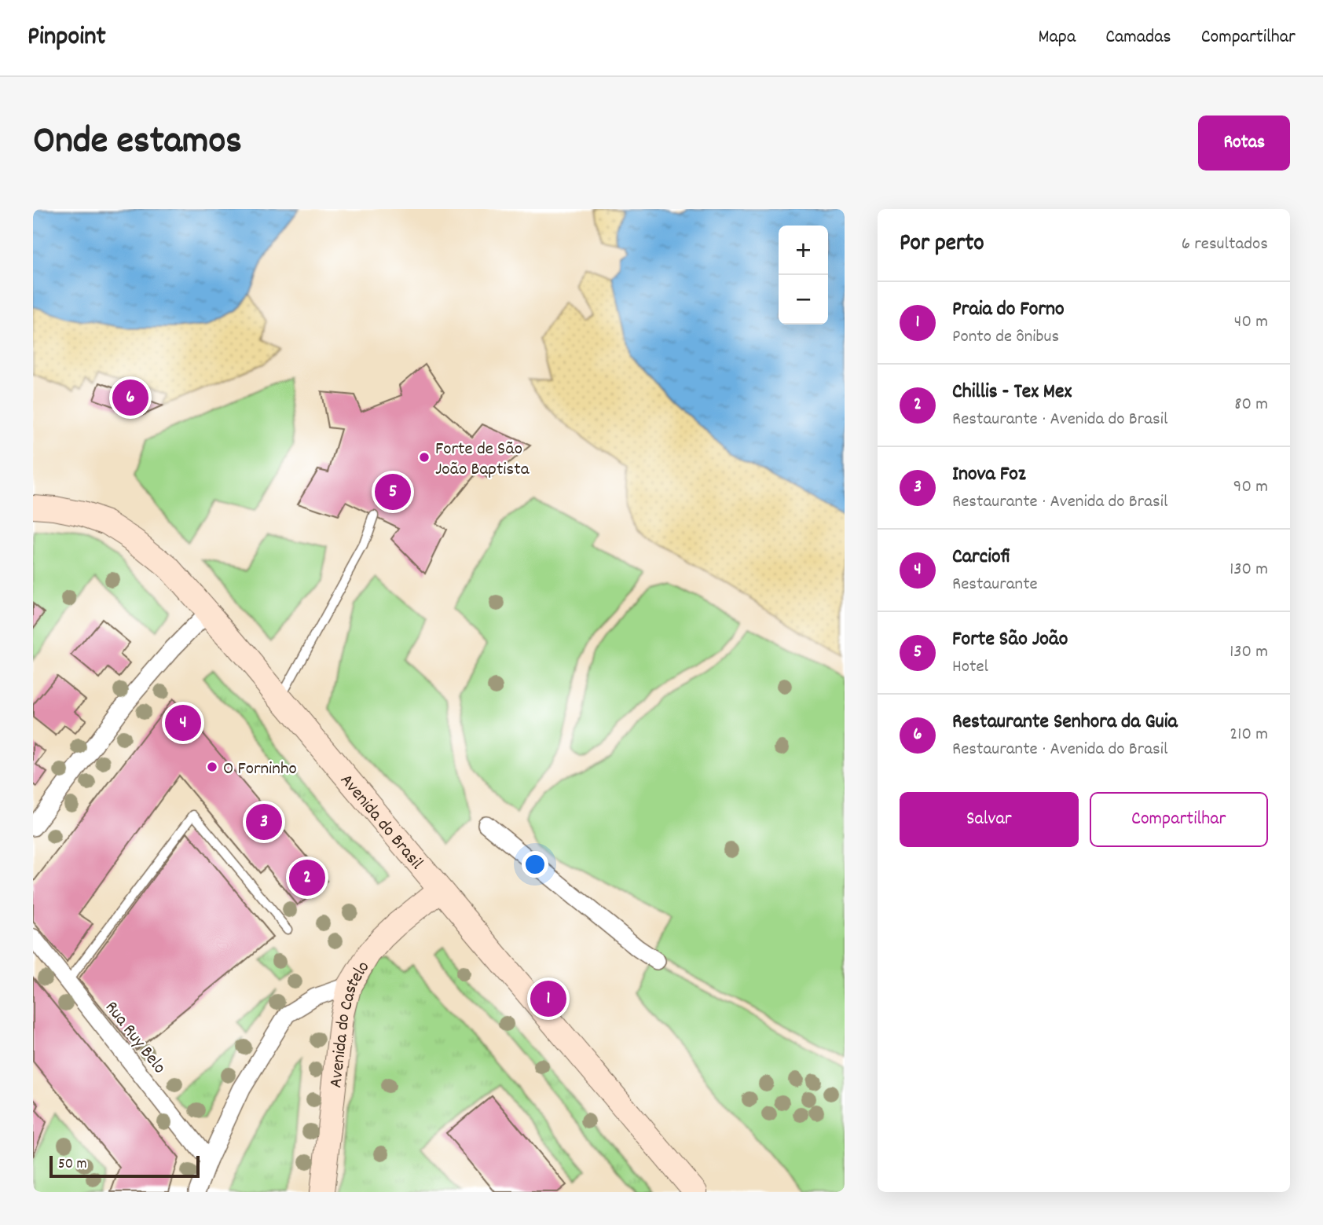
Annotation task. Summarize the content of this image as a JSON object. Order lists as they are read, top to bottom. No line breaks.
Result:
{"streets":{"main road":["Avenida do Brasil","Avenida do Castelo"],"street":["Rua Ruy Belo"]},"crossings":[["Avenida do Brasil","Avenida do Castelo"]],"places":["Forte de São João Baptista","O Forninho"],"scale_bar":"50 m","page":{"header":"Pinpoint","nav":["Mapa","Camadas","Compartilhar"],"title":"Onde estamos","buttons":["Rotas",["Salvar","Compartilhar"]],"heading":["Por perto","6 resultados"],"map_buttons":["+","−"],"list":[{"mark":"1","name":"Praia do Forno","note":"Ponto de ônibus","value":"40 m"},{"mark":"2","name":"Chillis - Tex Mex","note":"Restaurante · Avenida do Brasil","value":"80 m"},{"mark":"3","name":"Inova Foz","note":"Restaurante · Avenida do Brasil","value":"90 m"},{"mark":"4","name":"Carciofi","note":"Restaurante","value":"130 m"},{"mark":"5","name":"Forte São João","note":"Hotel","value":"130 m"},{"mark":"6","name":"Restaurante Senhora da Guia","note":"Restaurante · Avenida do Brasil","value":"210 m"}],"pins":["6","5","4","3","2","1"],"scale":"50 m"}}
